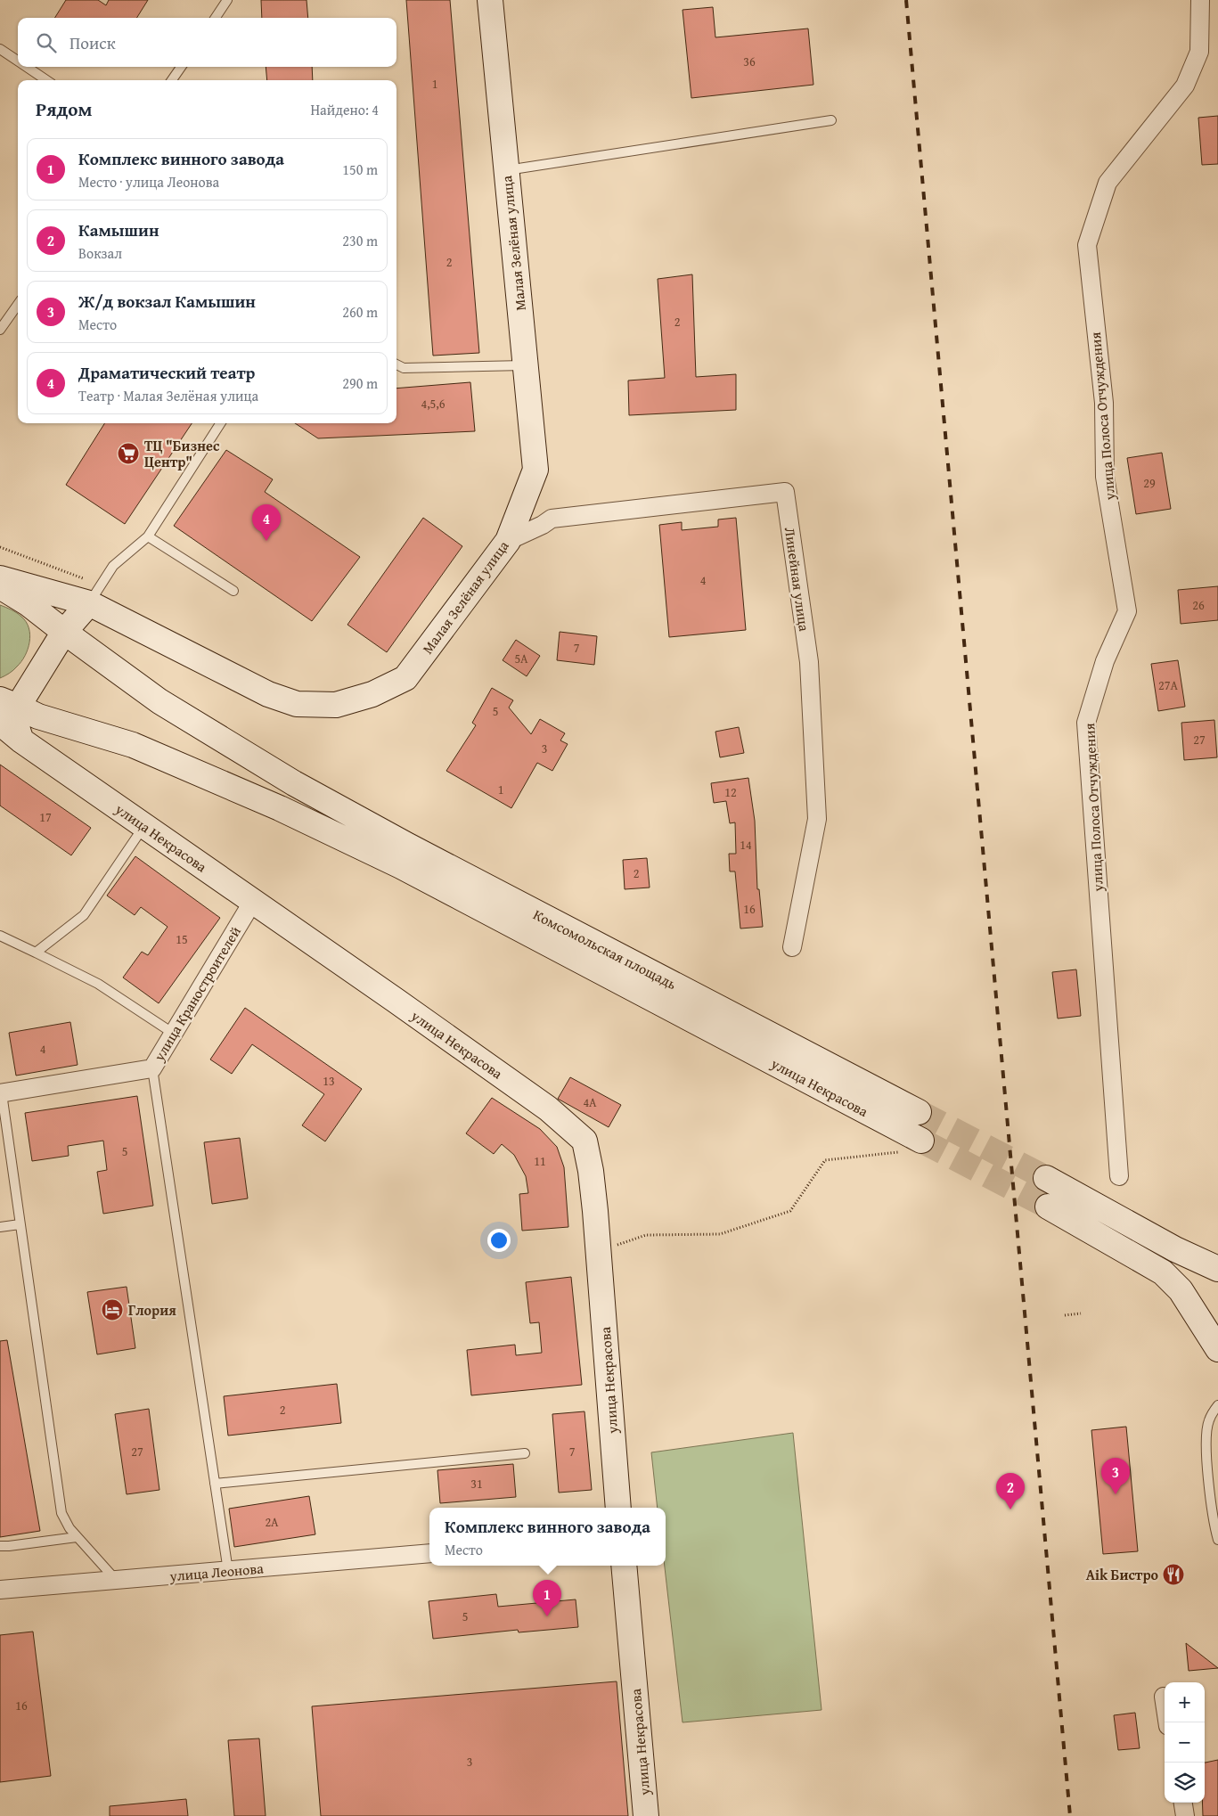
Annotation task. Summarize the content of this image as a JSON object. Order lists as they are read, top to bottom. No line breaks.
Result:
{"streets":{"street":["Малая Зелёная улица","улица Полоса Отчуждения","Линейная улица","улица Некрасова","Комсомольская площадь","улица Краностроителей","улица Леонова"]},"crossings":[["Малая Зелёная улица","Линейная улица"],["улица Некрасова","улица Краностроителей"]],"places":{"supermarket":["ТЦ \"Бизнес Центр\""],"hotel":["Глория"],"restaurant":["Aik Бистро"]},"house_numbers":["36","1","2","2","4,5,6","29","4","26","7","5А","27А","5","27","3","1","12","17","14","2","16","15","4","13","4А","5","11","2","27","7","31","2А","5","16","3"],"page":{"search":"Поиск","heading":["Рядом","Найдено: 4"],"list":[{"mark":"1","name":"Комплекс винного завода","note":"Место · улица Леонова","value":"150 m"},{"mark":"2","name":"Камышин","note":"Вокзал","value":"230 m"},{"mark":"3","name":"Ж/д вокзал Камышин","note":"Место","value":"260 m"},{"mark":"4","name":"Драматический театр","note":"Театр · Малая Зелёная улица","value":"290 m"}],"pins":["4","3","2","1"],"popup":["Комплекс винного завода","Место"],"map_buttons":["+","−"]}}
